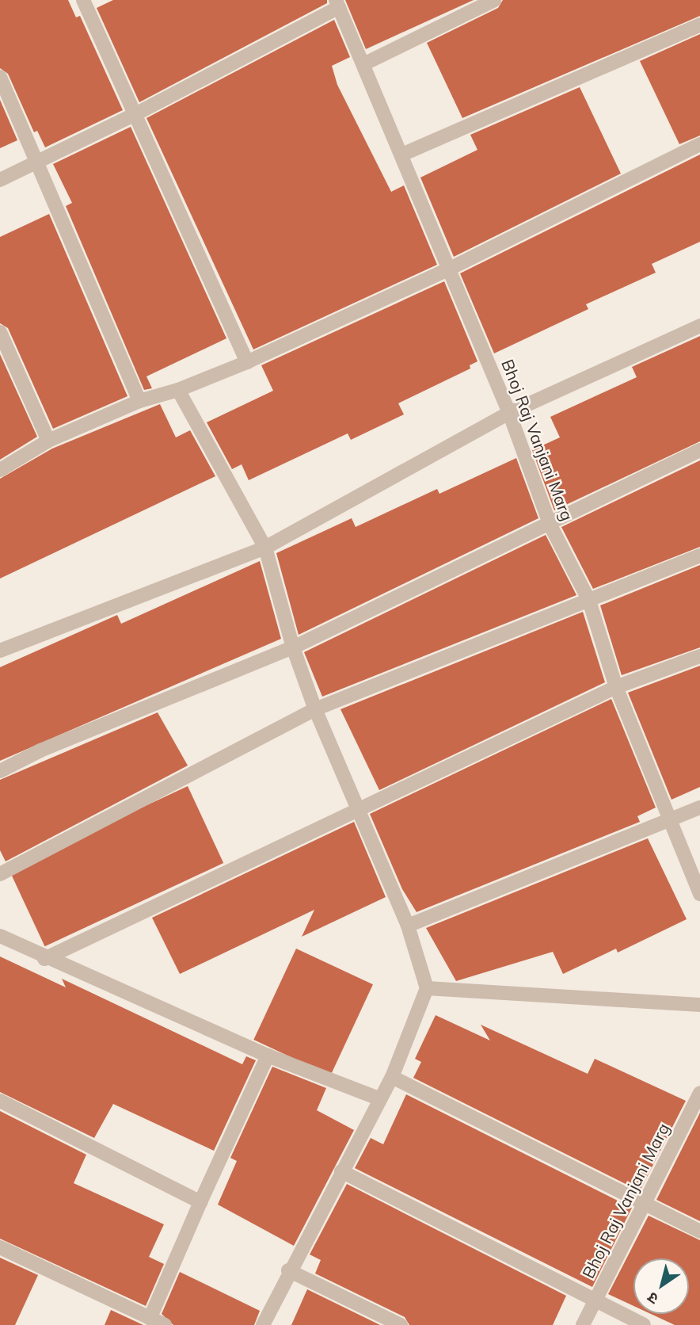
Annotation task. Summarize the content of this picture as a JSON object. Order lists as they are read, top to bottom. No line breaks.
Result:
{"streets":{"street":["Bhoj Raj Vanjani Marg"]},"north":"bottom left"}
